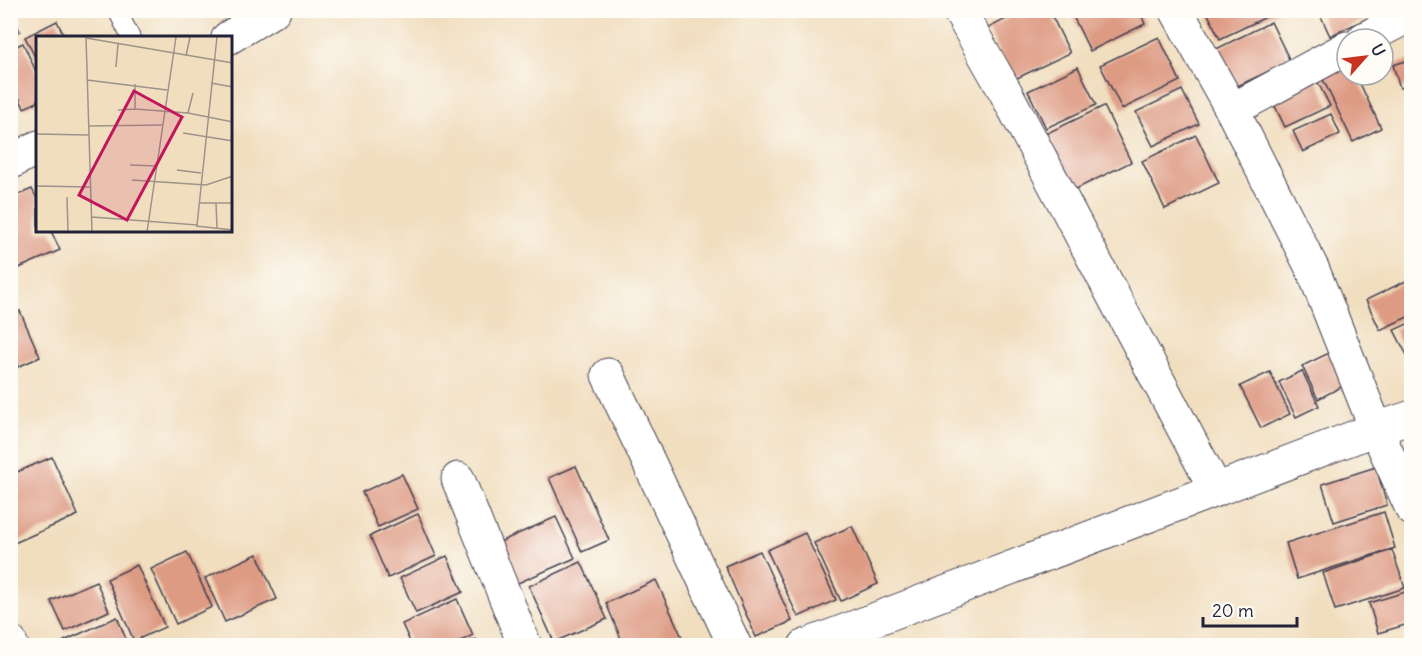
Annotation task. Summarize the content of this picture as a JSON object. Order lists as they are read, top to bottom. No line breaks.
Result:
{"scale_bar":"20 m","north":"top right"}
